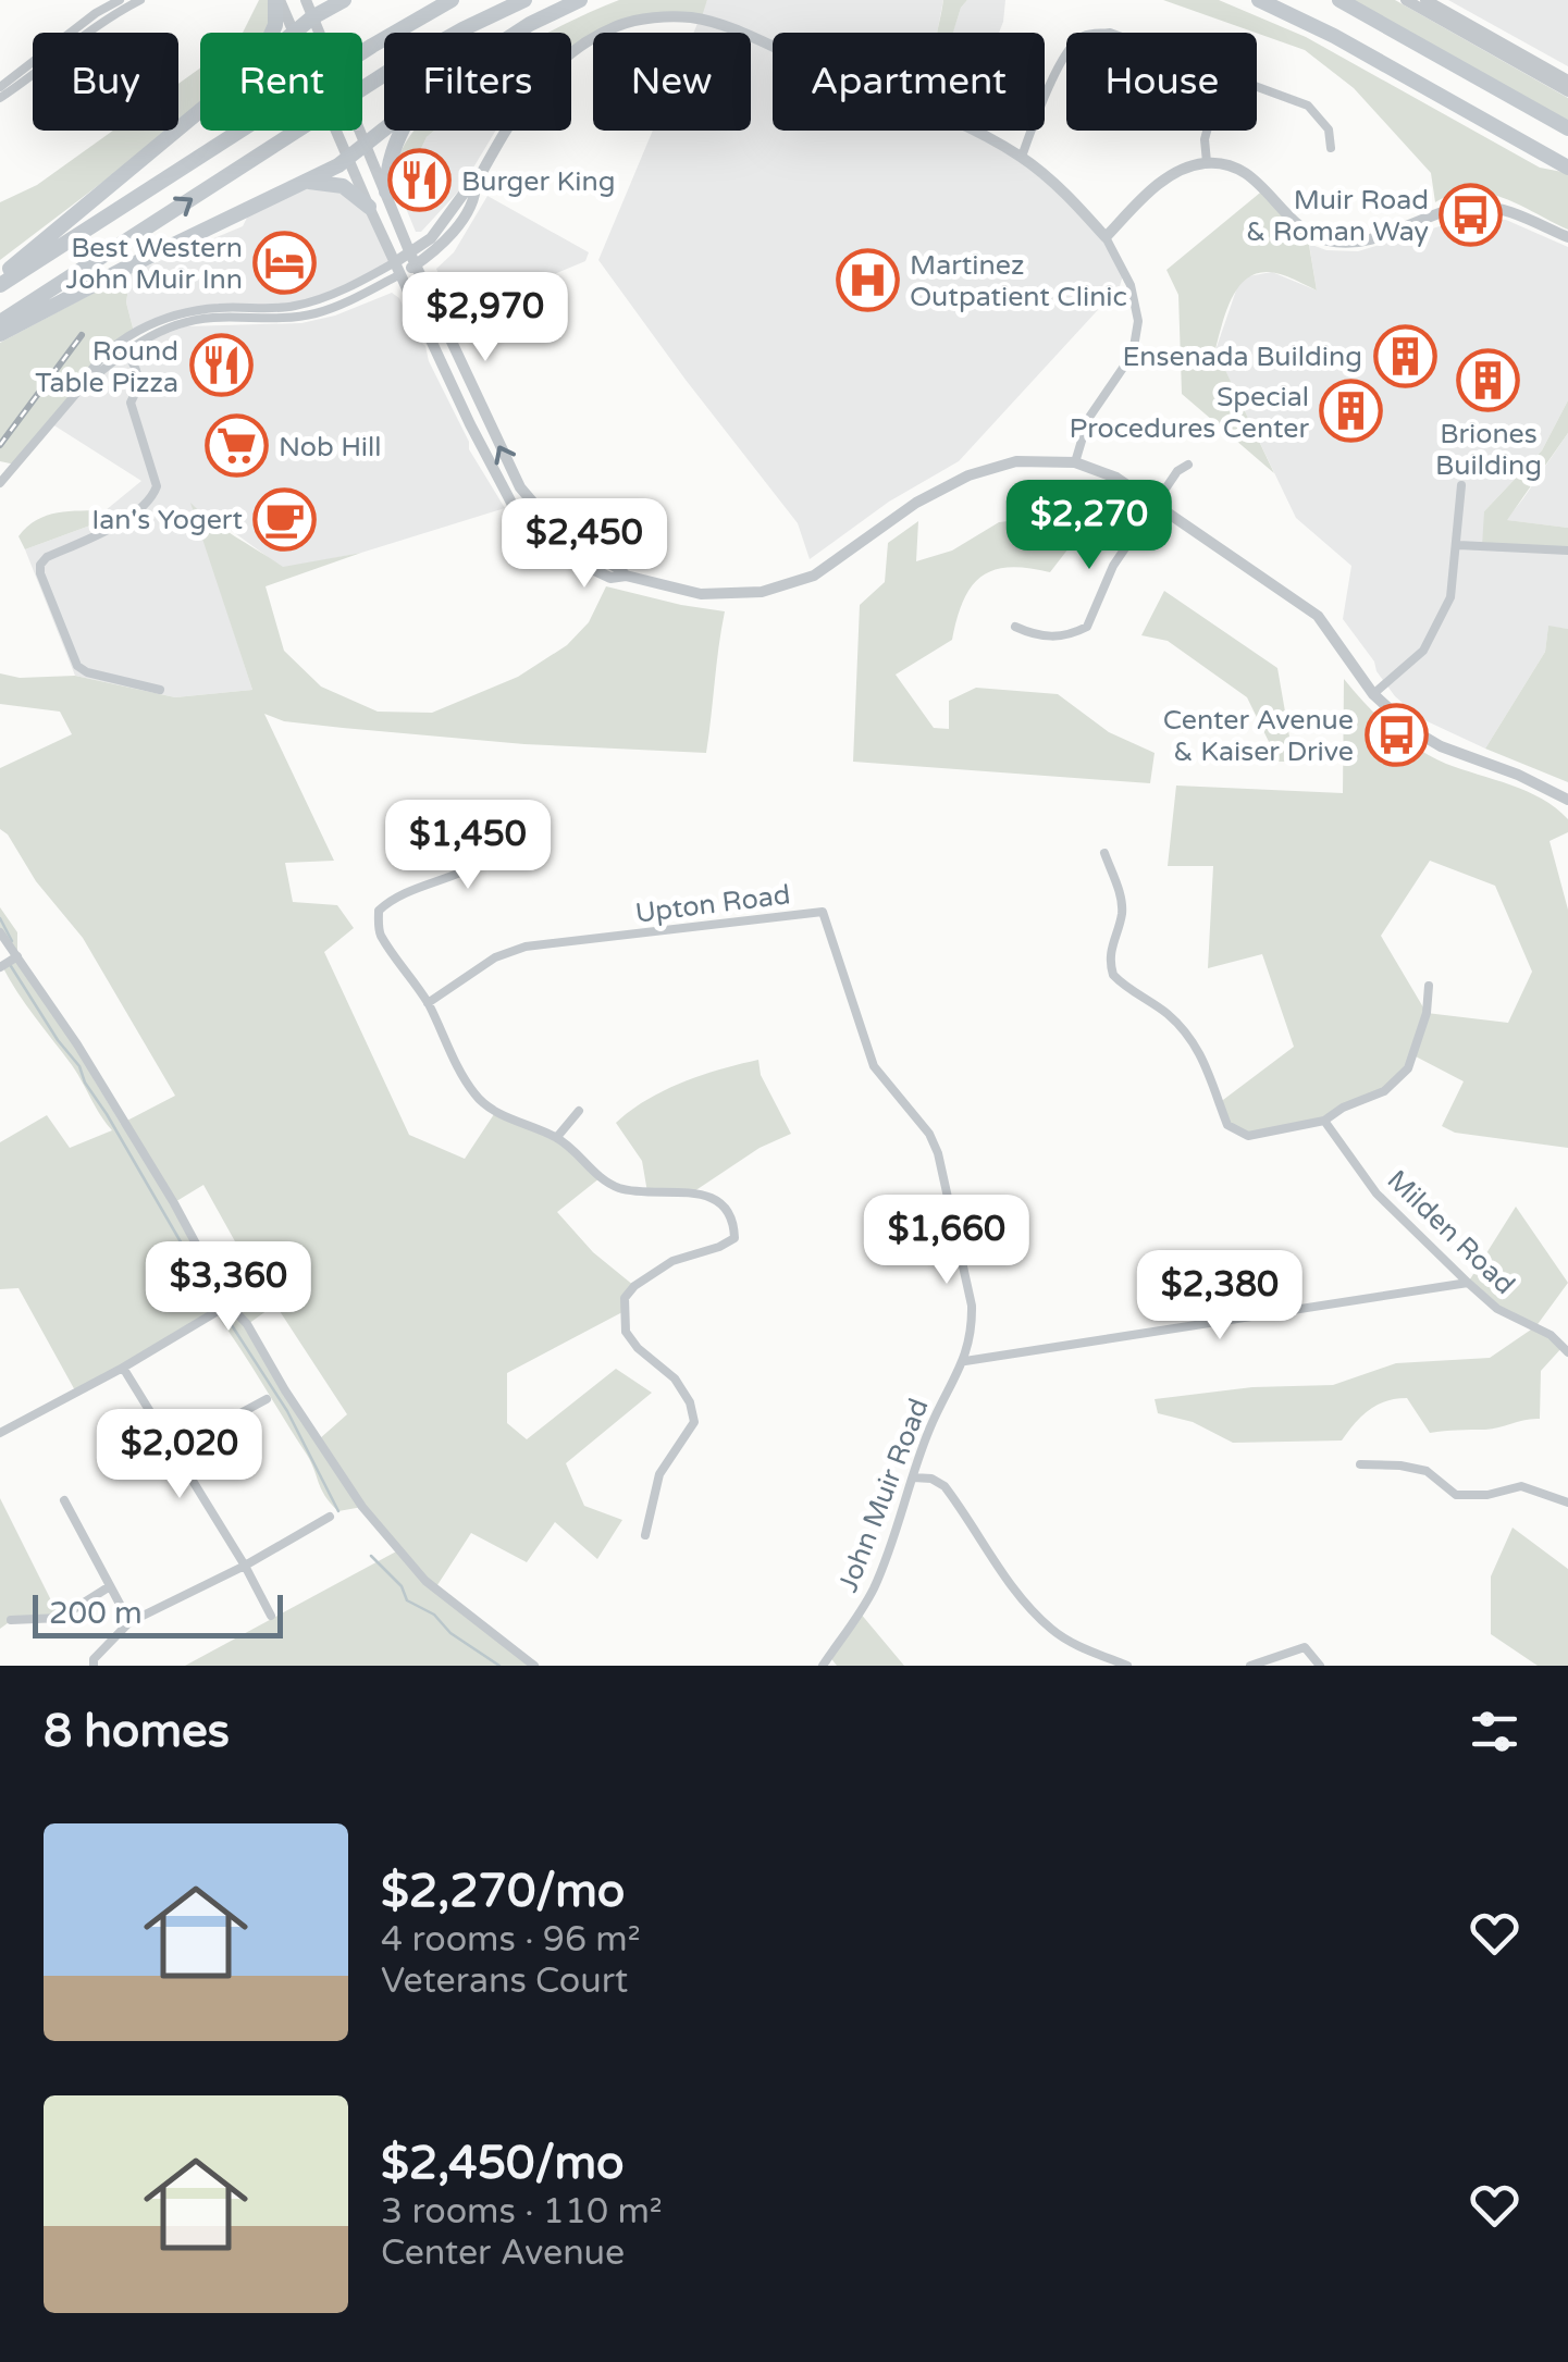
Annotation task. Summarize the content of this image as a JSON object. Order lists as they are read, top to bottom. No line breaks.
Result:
{"streets":{"street":["Upton Road","Milden Road","John Muir Road"]},"crossings":[["Upton Road","John Muir Road"]],"places":{"restaurant":["Burger King","Round Table Pizza"],"bus stop":["Muir Road & Roman Way","Center Avenue & Kaiser Drive"],"hotel":["Best Western John Muir Inn"],"hospital":["Martinez Outpatient Clinic"],"building":["Ensenada Building","Briones Building","Special Procedures Center"],"supermarket":["Nob Hill"],"cafe":["Ian's Yogert"]},"scale_bar":"200 m","page":{"chip":["Buy","Rent","Filters","New","Apartment","House"],"price":["$2,970","$2,270","$2,450","$1,450","$1,660","$3,360","$2,380","$2,020"],"scale":"200 m","heading":"8 homes","list":[{"name":"$2,270/mo","note":"4 rooms · 96 m² · Veterans Court"},{"name":"$2,450/mo","note":"3 rooms · 110 m² · Center Avenue"}]}}
